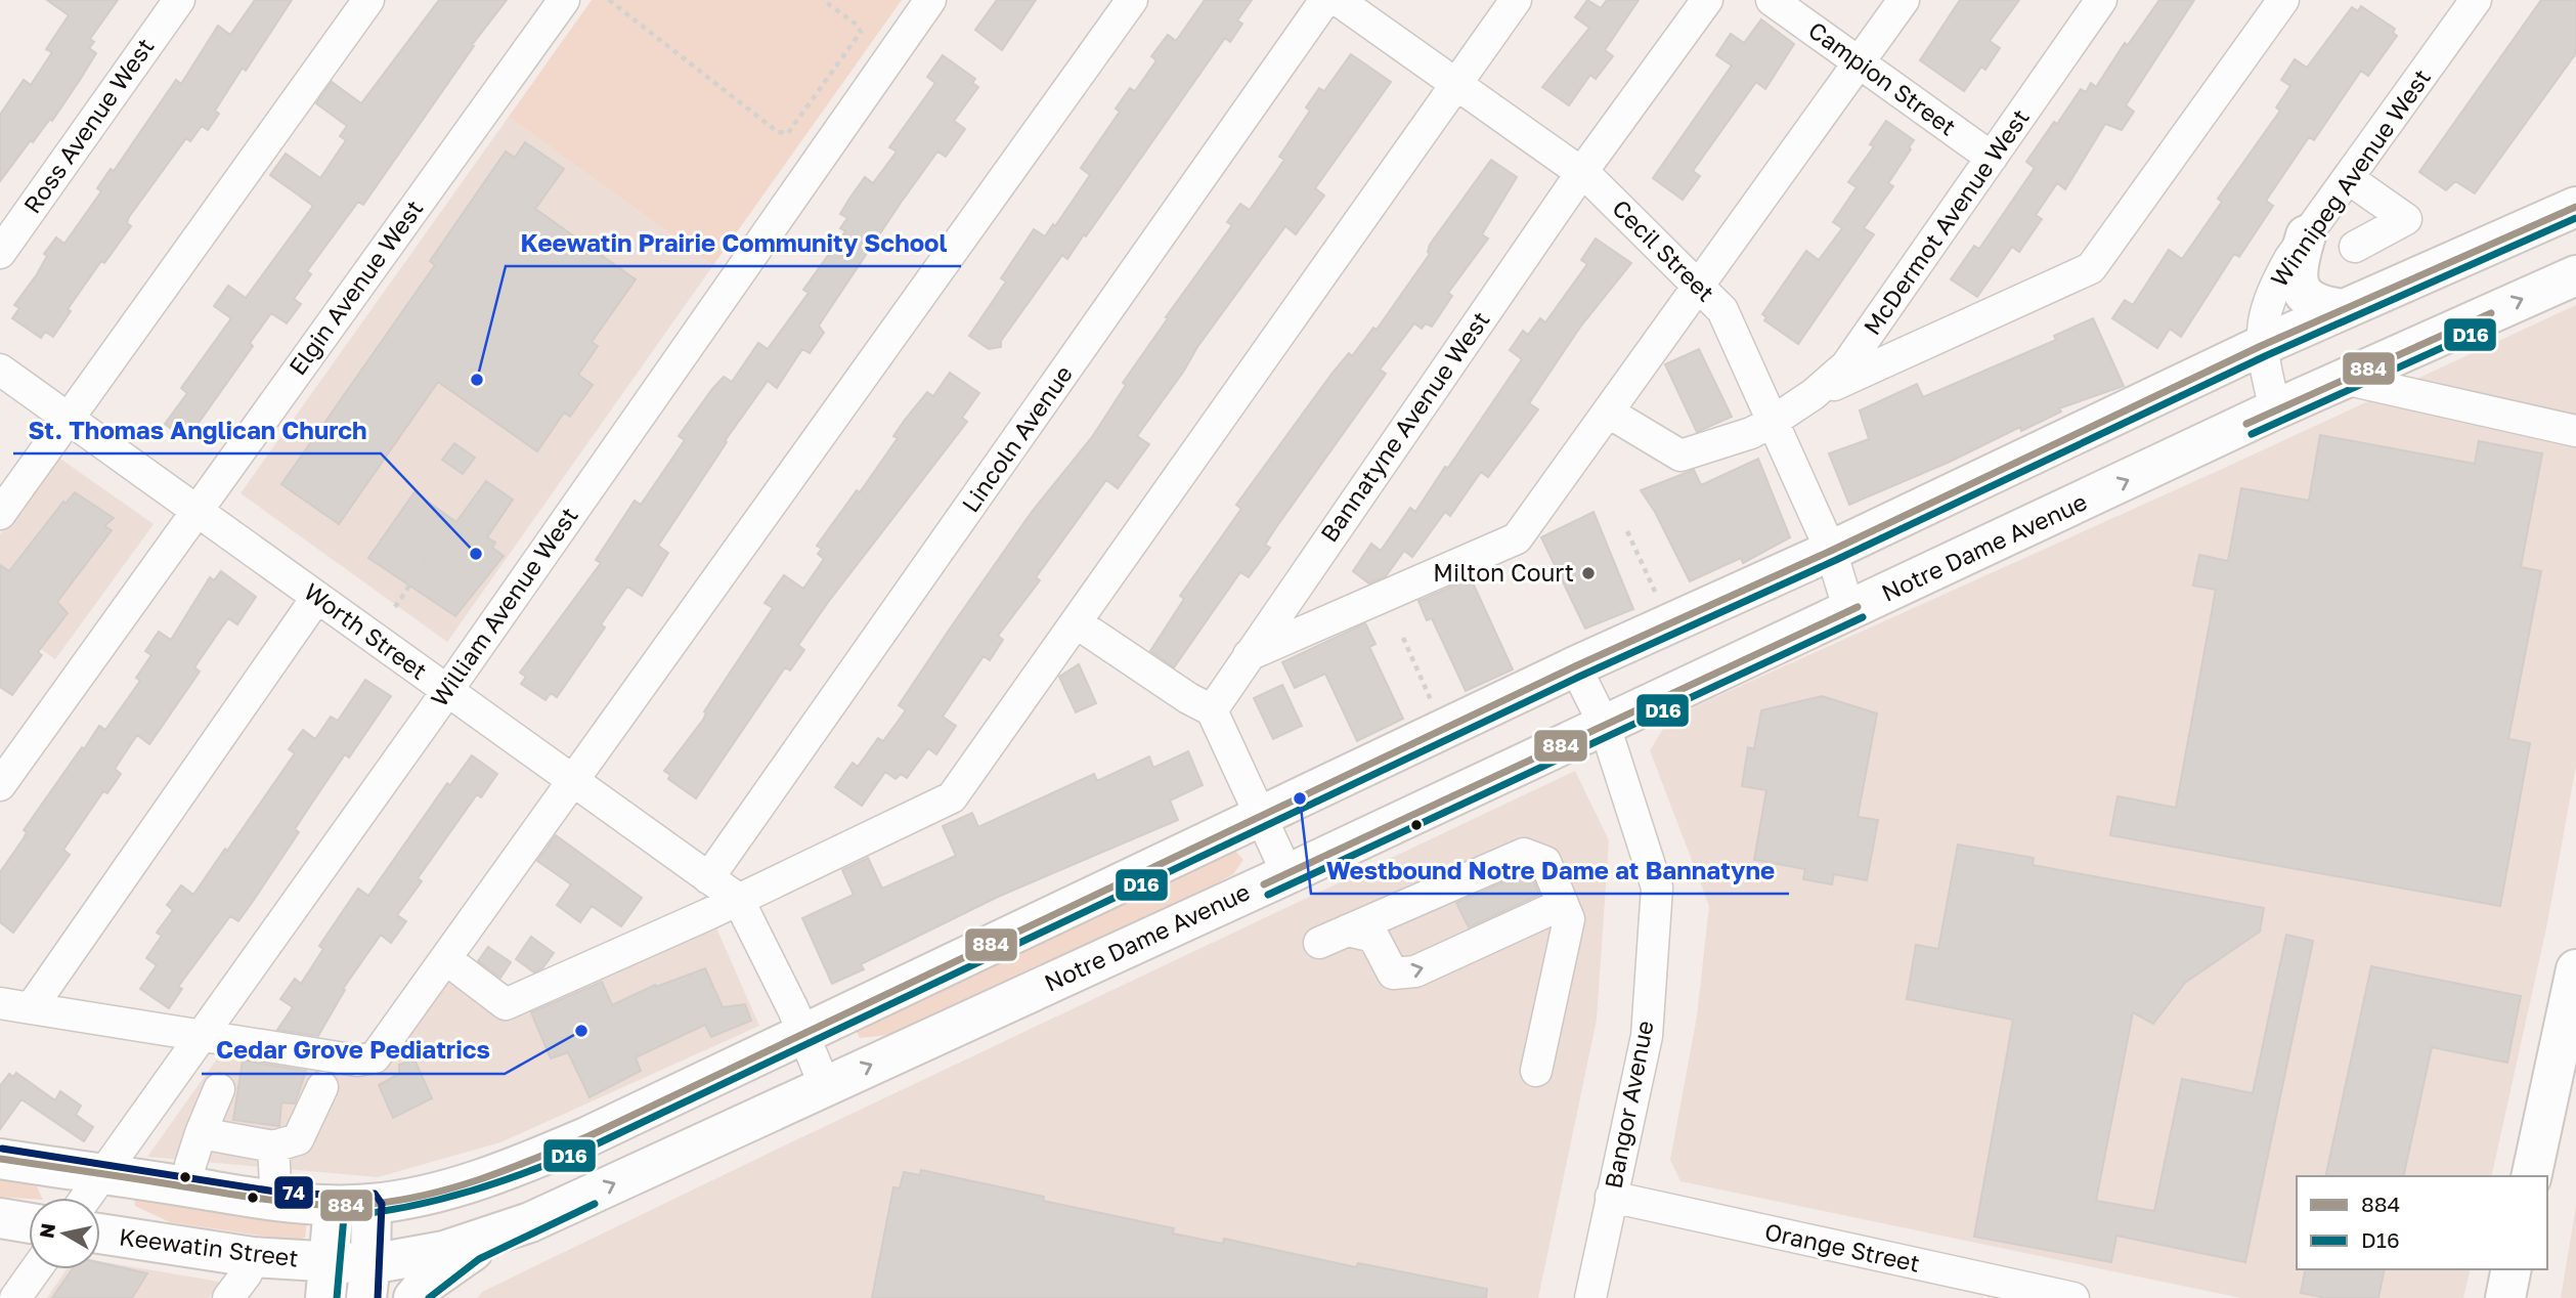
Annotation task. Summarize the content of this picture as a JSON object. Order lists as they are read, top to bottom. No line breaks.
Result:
{"streets":{"main road":["Notre Dame Avenue","Keewatin Street"],"street":["Campion Street","Ross Avenue West","Winnipeg Avenue West","McDermot Avenue West","Cecil Street","Elgin Avenue West","Bannatyne Avenue West","Lincoln Avenue","William Avenue West","Worth Street","Bangor Avenue","Orange Street"]},"crossings":[["Campion Street","McDermot Avenue West"],["Winnipeg Avenue West","Notre Dame Avenue"],["McDermot Avenue West","Cecil Street"],["Cecil Street","Bannatyne Avenue West"],["Cecil Street","Notre Dame Avenue"],["Elgin Avenue West","Worth Street"],["Lincoln Avenue","Worth Street"],["Notre Dame Avenue","Worth Street"],["Notre Dame Avenue","Bangor Avenue"],["Notre Dame Avenue","Keewatin Street"],["William Avenue West","Worth Street"],["Bangor Avenue","Orange Street"]],"places":["Keewatin Prairie Community School","St. Thomas Anglican Church","Milton Court","Westbound Notre Dame at Bannatyne","Cedar Grove Pediatrics"],"lines":["transit line 884","transit line D16","transit line 74"],"legend":["884","D16"],"north":"left"}
